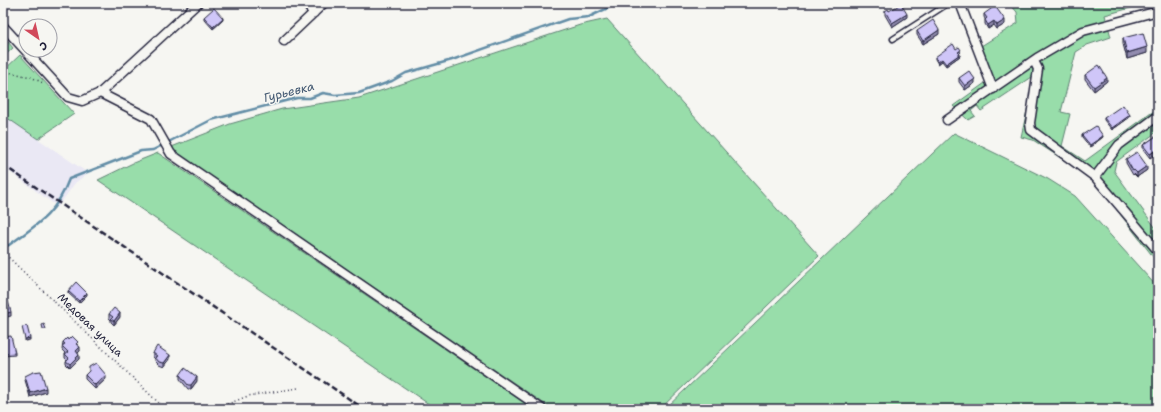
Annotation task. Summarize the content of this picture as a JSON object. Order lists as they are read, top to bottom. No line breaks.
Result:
{"streets":{"path":["Медовая улица"]},"water":["Гурьевка"],"north":"bottom right"}
